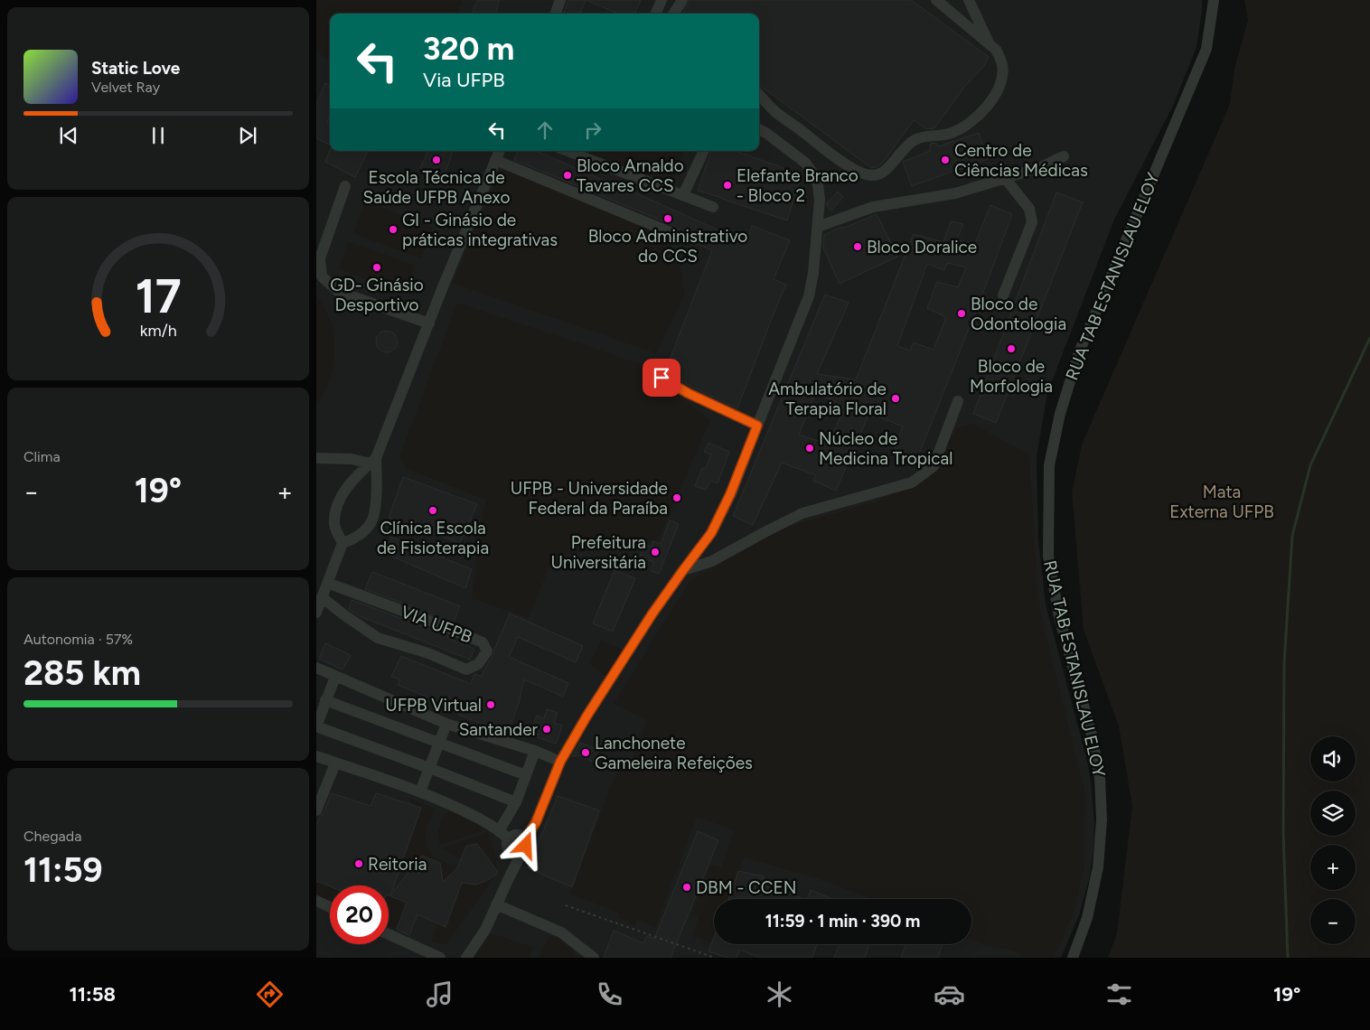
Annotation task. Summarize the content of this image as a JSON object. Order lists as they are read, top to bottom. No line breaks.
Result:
{"streets":{"street":["RUA TAB ESTANISLAU ELOY","VIA UFPB"]},"parks":["Mata Externa UFPB"],"places":["Escola Técnica de Saúde UFPB Anexo","Centro de Ciências Médicas","Bloco Arnaldo Tavares CCS","Elefante Branco - Bloco 2","Bloco Administrativo do CCS","GI - Ginásio de práticas integrativas","Bloco Doralice","GD- Ginásio Desportivo","Bloco de Odontologia","Bloco de Morfologia","Ambulatório de Terapia Floral","Núcleo de Medicina Tropical","UFPB - Universidade Federal da Paraíba","Clínica Escola de Fisioterapia","Prefeitura Universitária","UFPB Virtual","Santander","Lanchonete Gameleira Refeições","Reitoria","DBM - CCEN"],"page":{"turn":["320 m","Via UFPB"],"song":["Static Love","Velvet Ray"],"tile":["Clima",["Autonomia · 57%","285 km"],["Chegada","11:59"]],"heat":["−","19°","+"],"map_buttons":["+","−"],"limit":"20","trip":"11:59 · 1 min · 390 m","tabs":["11:58","19°"],"gauge":["17","km/h"]}}
